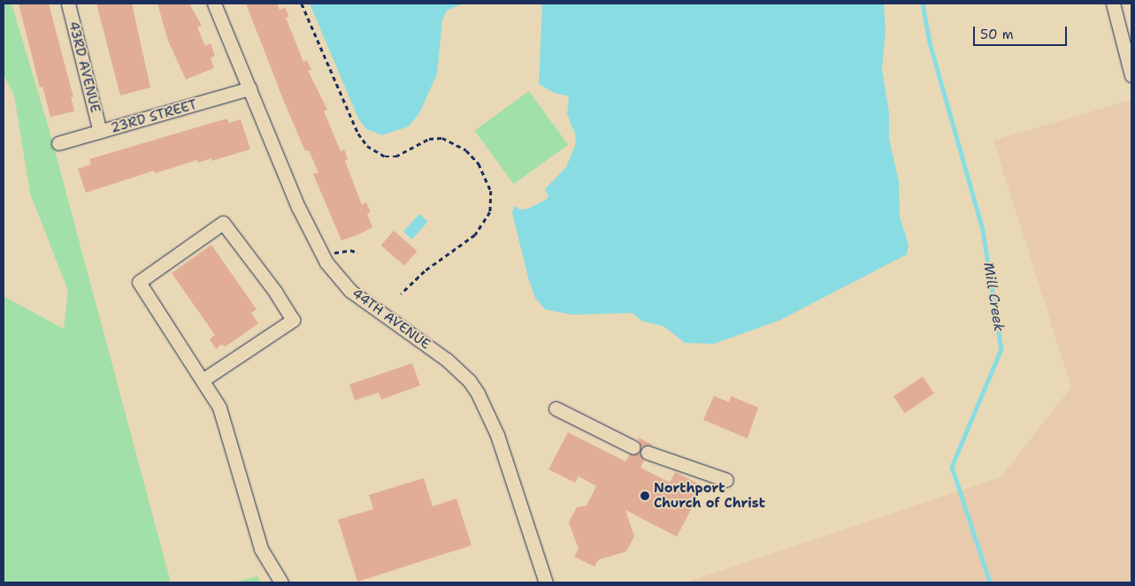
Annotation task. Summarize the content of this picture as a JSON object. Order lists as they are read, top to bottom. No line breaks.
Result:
{"streets":{"street":["43RD AVENUE","23RD STREET","44TH AVENUE"]},"crossings":[["43RD AVENUE","23RD STREET"],["23RD STREET","44TH AVENUE"]],"water":["Mill Creek"],"places":["Northport Church of Christ"],"scale_bar":"50 m"}
